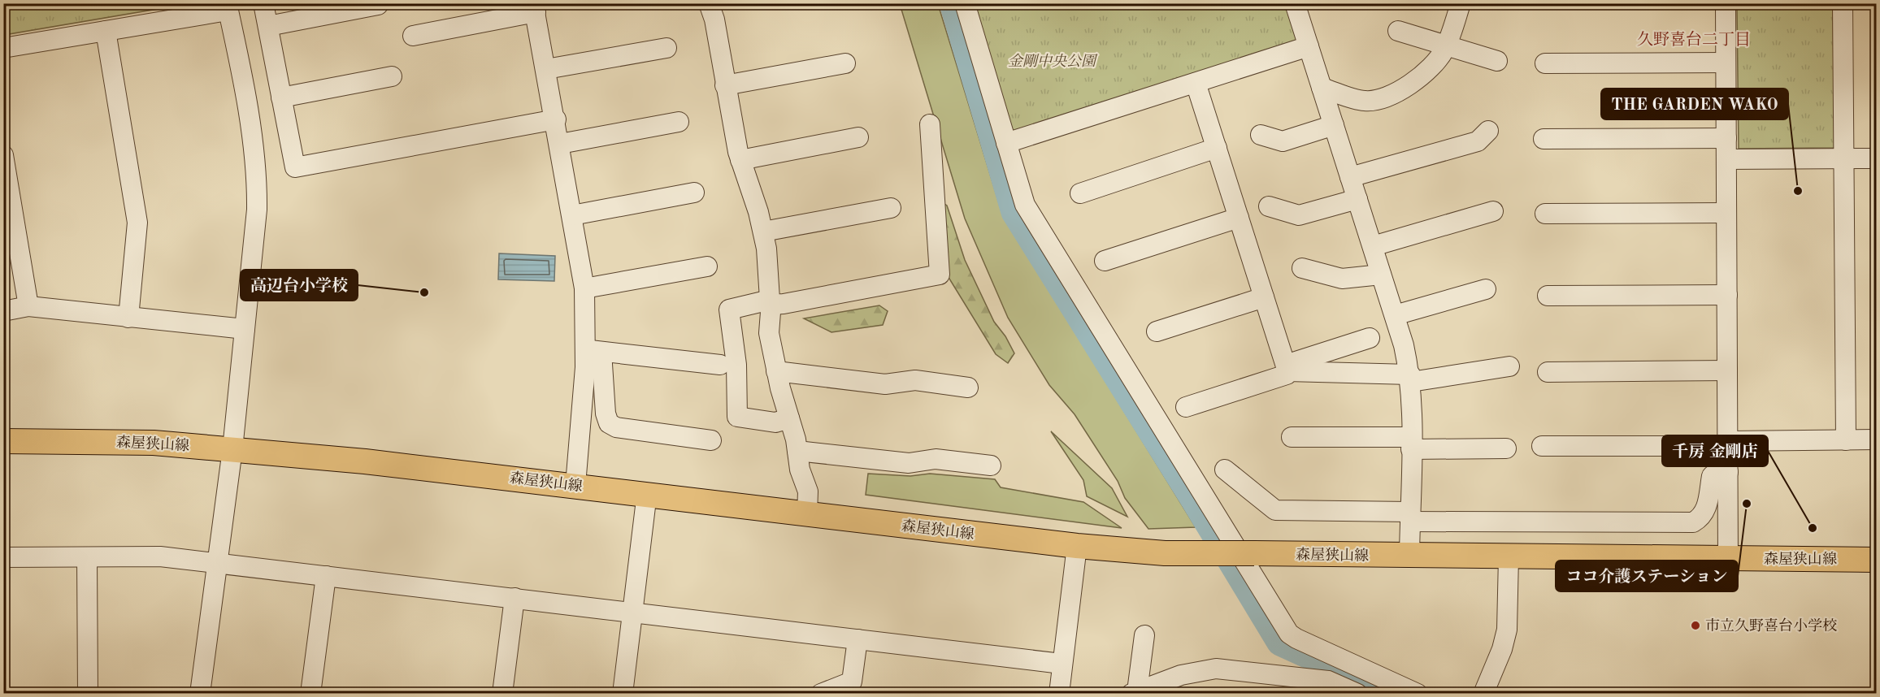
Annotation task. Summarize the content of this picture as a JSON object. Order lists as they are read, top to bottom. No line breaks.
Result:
{"streets":{"main road":["森屋狭山線"]},"districts":["久野喜台二丁目"],"parks":["金剛中央公園"],"places":["THE GARDEN WAKO","高辺台小学校","ココ介護ステーション","千房 金剛店","市立久野喜台小学校"]}
